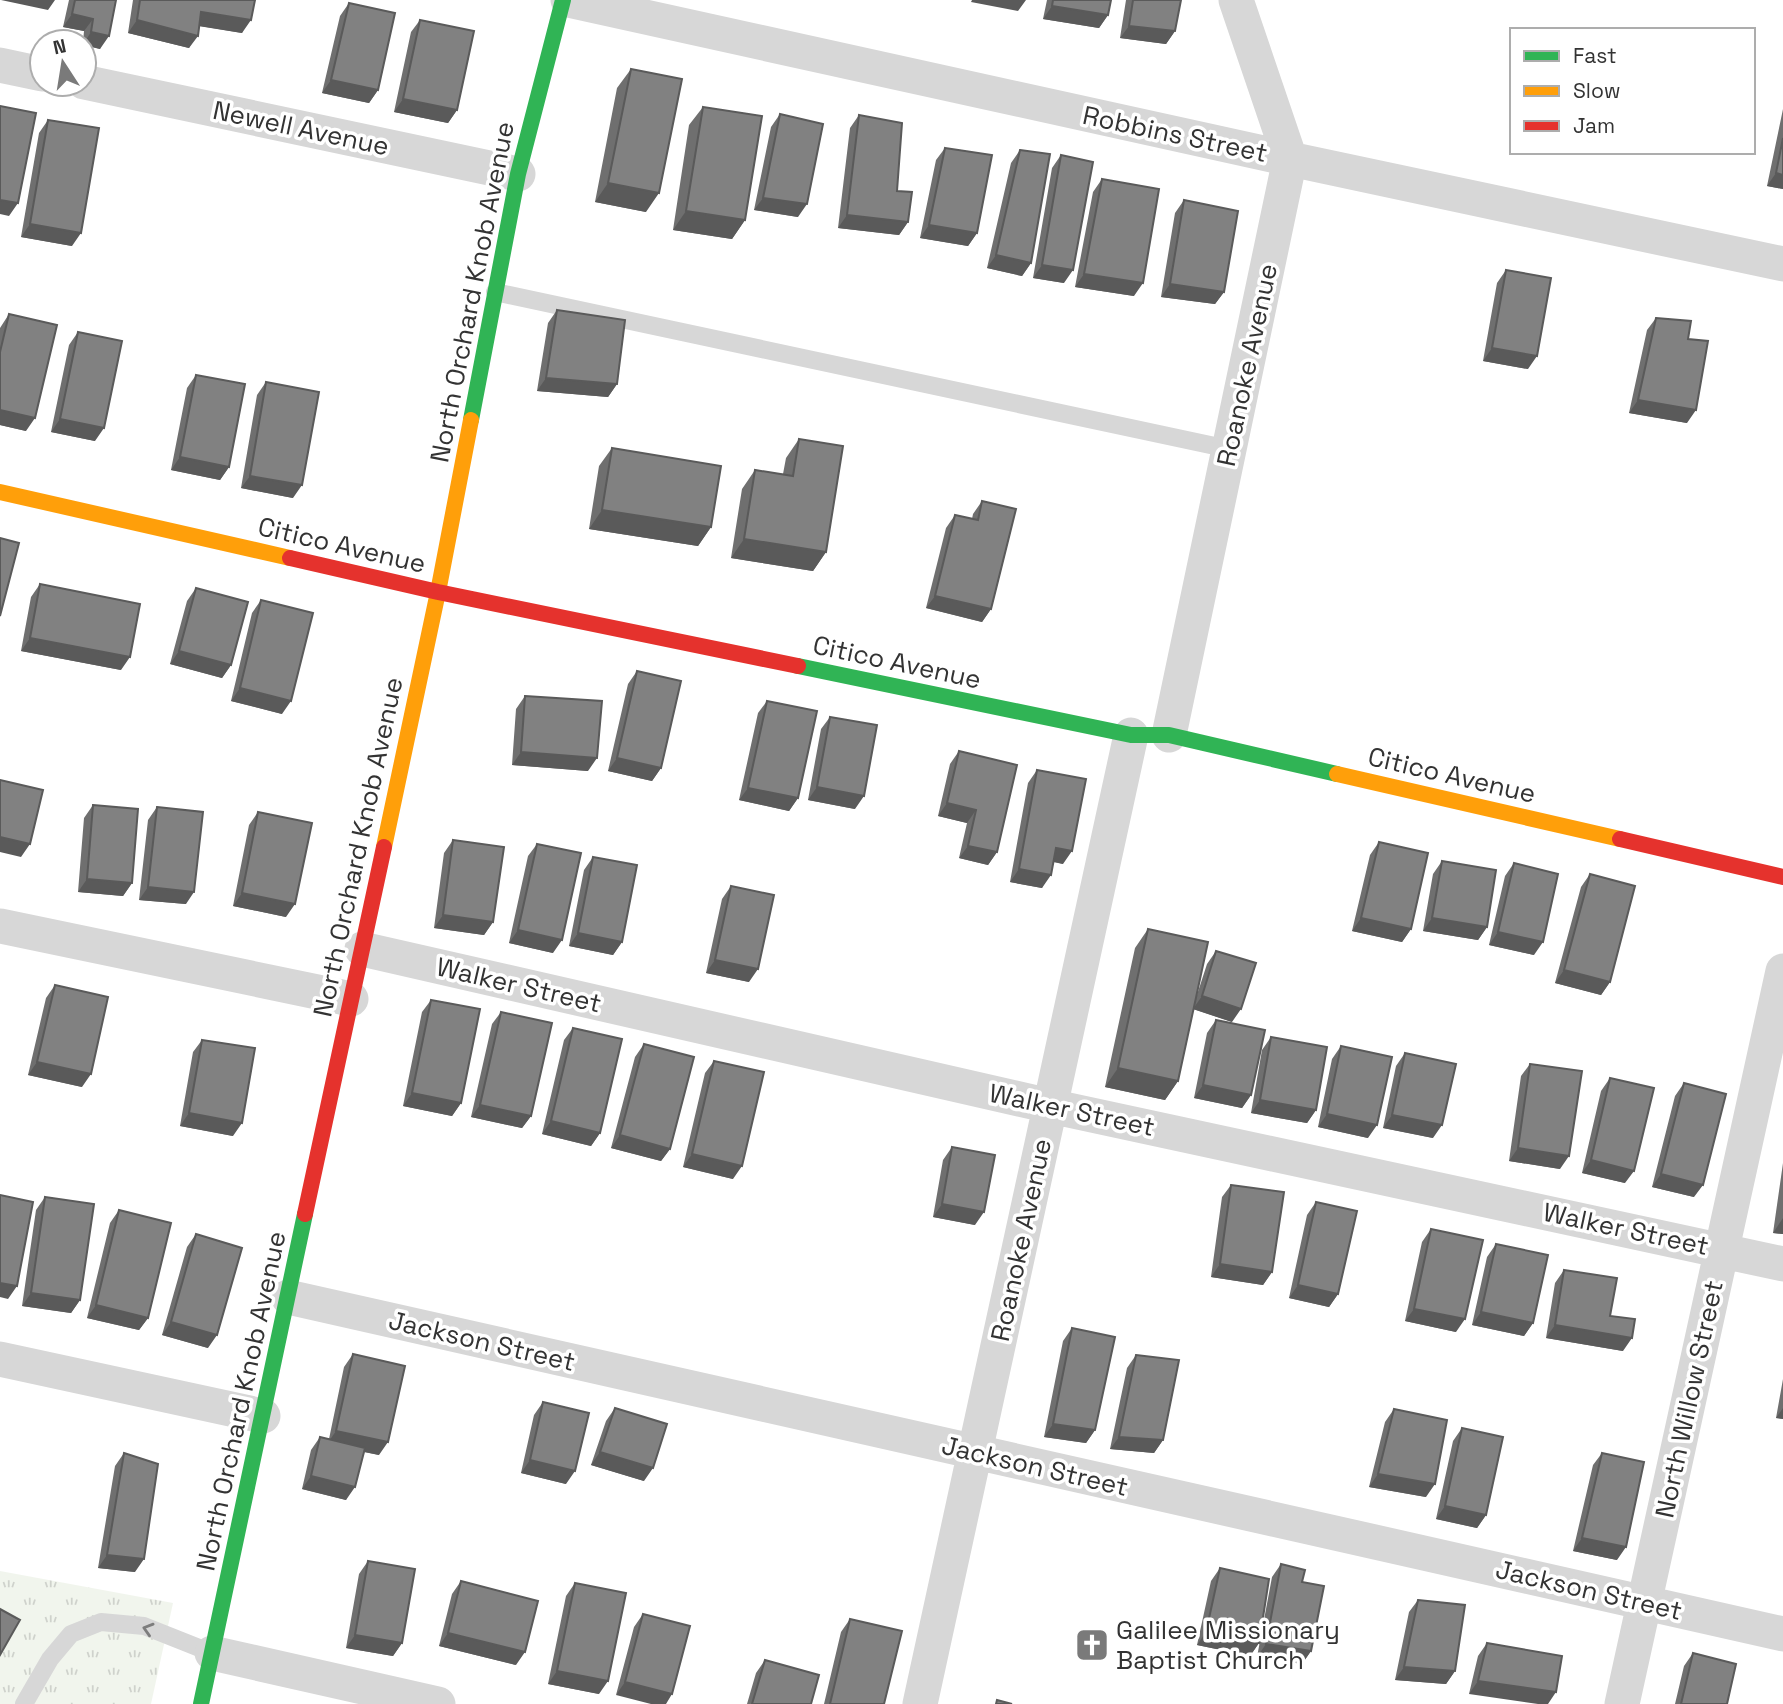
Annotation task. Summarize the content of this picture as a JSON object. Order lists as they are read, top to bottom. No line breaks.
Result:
{"streets":{"street":["Newell Avenue","Robbins Street","North Orchard Knob Avenue","Roanoke Avenue","Citico Avenue","Walker Street","Jackson Street","North Willow Street"]},"crossings":[["Newell Avenue","North Orchard Knob Avenue"],["Robbins Street","North Orchard Knob Avenue"],["Robbins Street","Roanoke Avenue"],["North Orchard Knob Avenue","Citico Avenue"],["North Orchard Knob Avenue","Walker Street"],["North Orchard Knob Avenue","Jackson Street"],["Roanoke Avenue","Citico Avenue"],["Roanoke Avenue","Walker Street"],["Roanoke Avenue","Jackson Street"],["Walker Street","North Willow Street"],["Jackson Street","North Willow Street"]],"places":{"church":["Galilee Missionary Baptist Church"]},"legend":["Fast","Slow","Jam"],"north":"top"}
